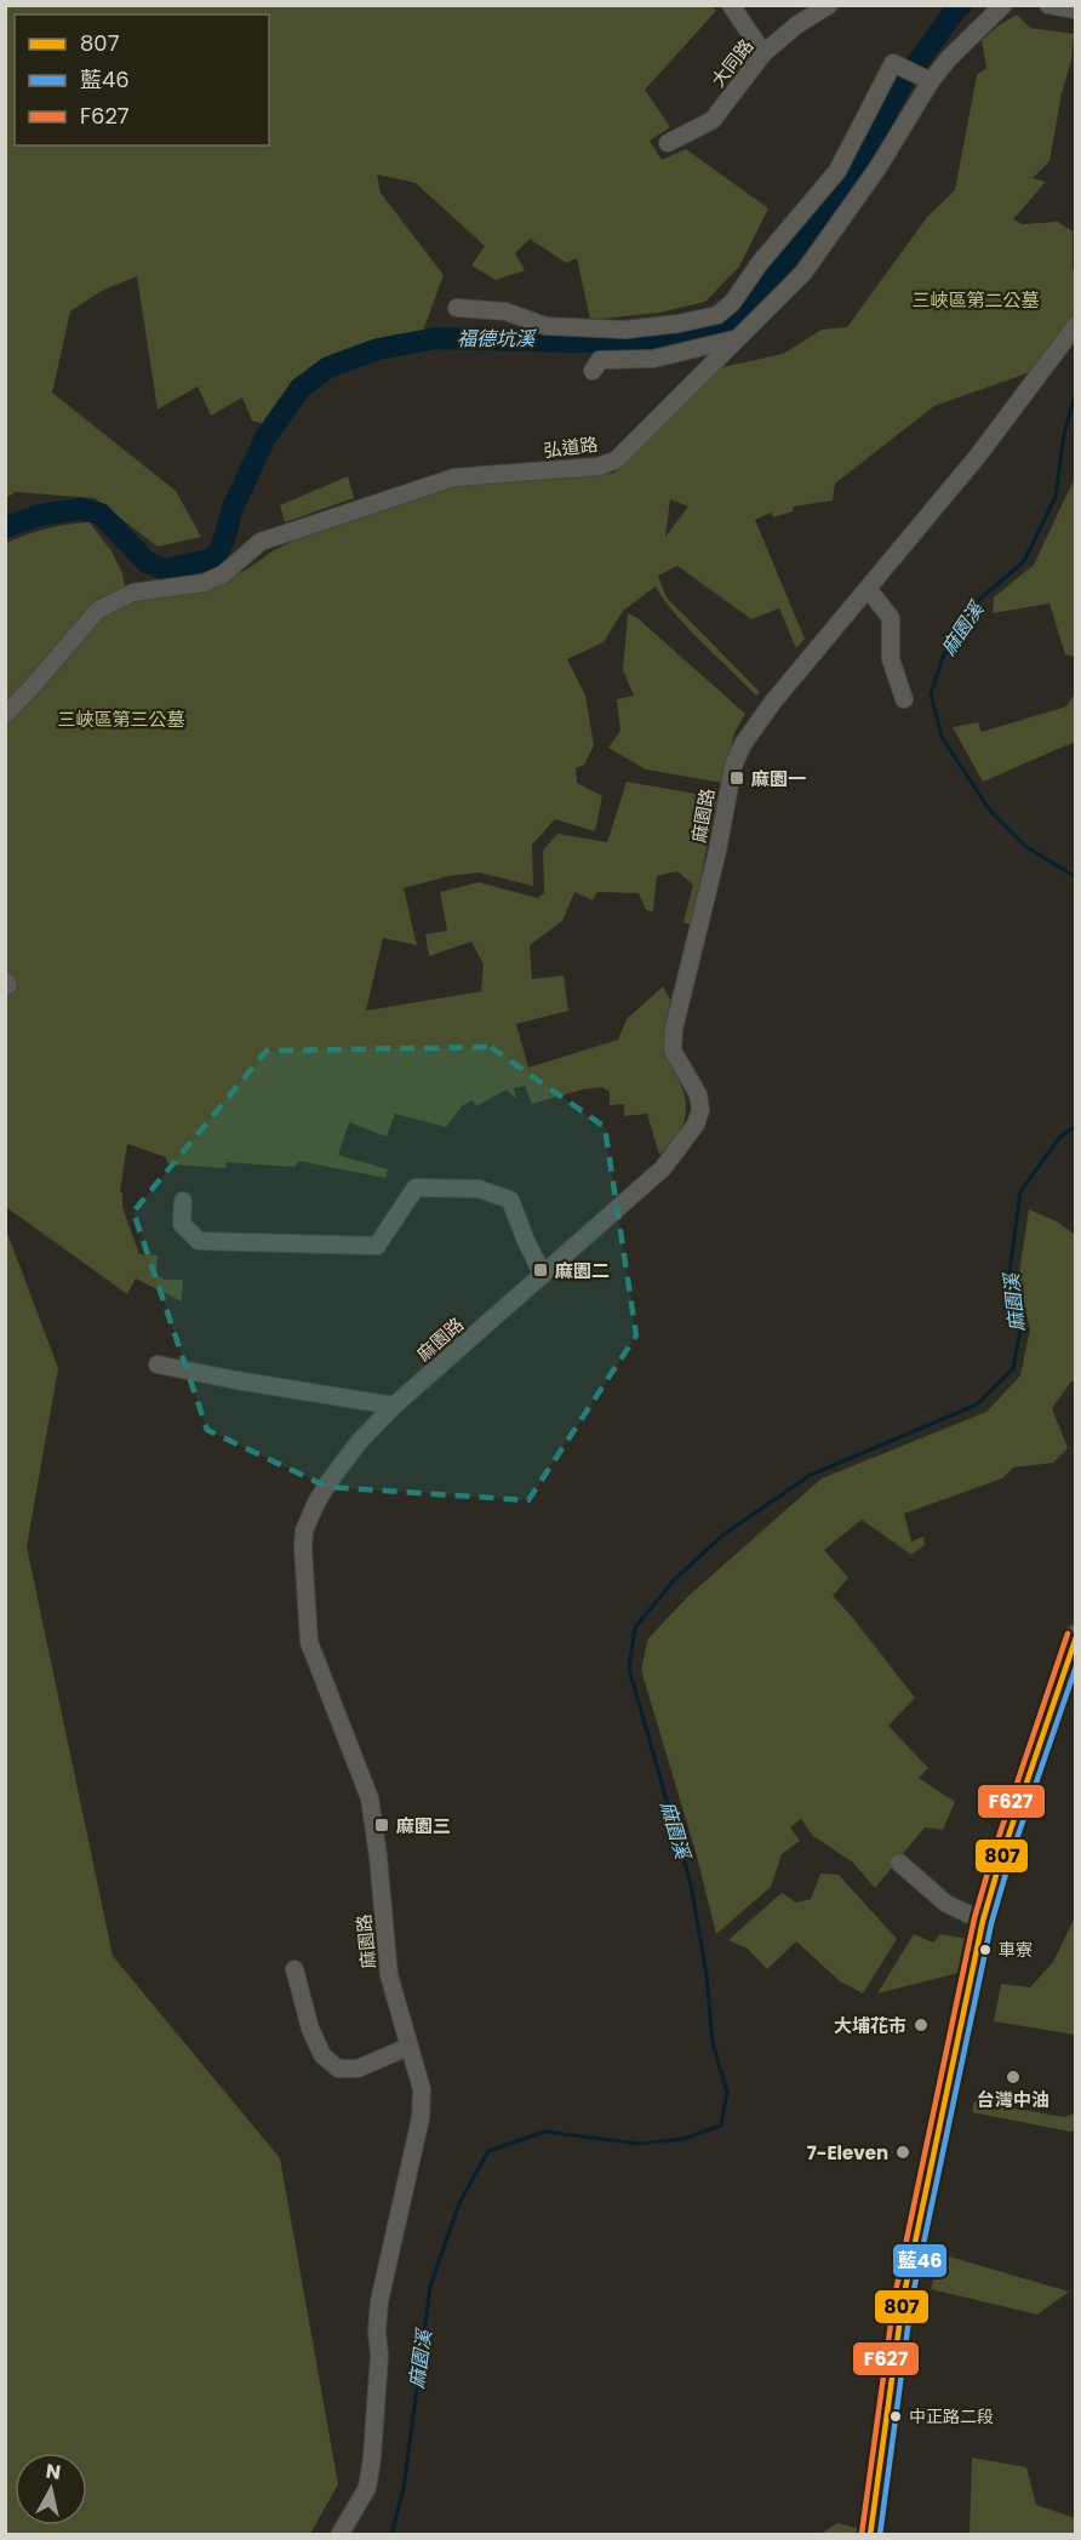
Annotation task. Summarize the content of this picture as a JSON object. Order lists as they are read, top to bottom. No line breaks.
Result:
{"streets":{"street":["大同路","弘道路","麻園路"]},"water":["福德坑溪","麻園溪"],"parks":["三峽區第二公墓","三峽區第三公墓"],"places":{"transit":["麻園一","麻園二","麻園三"],"other":["車寮","大埔花市","台灣中油","7-Eleven","中正路二段"]},"lines":["transit line F627","transit line 807","transit line 藍46"],"legend":["807","藍46","F627"],"north":"top"}
